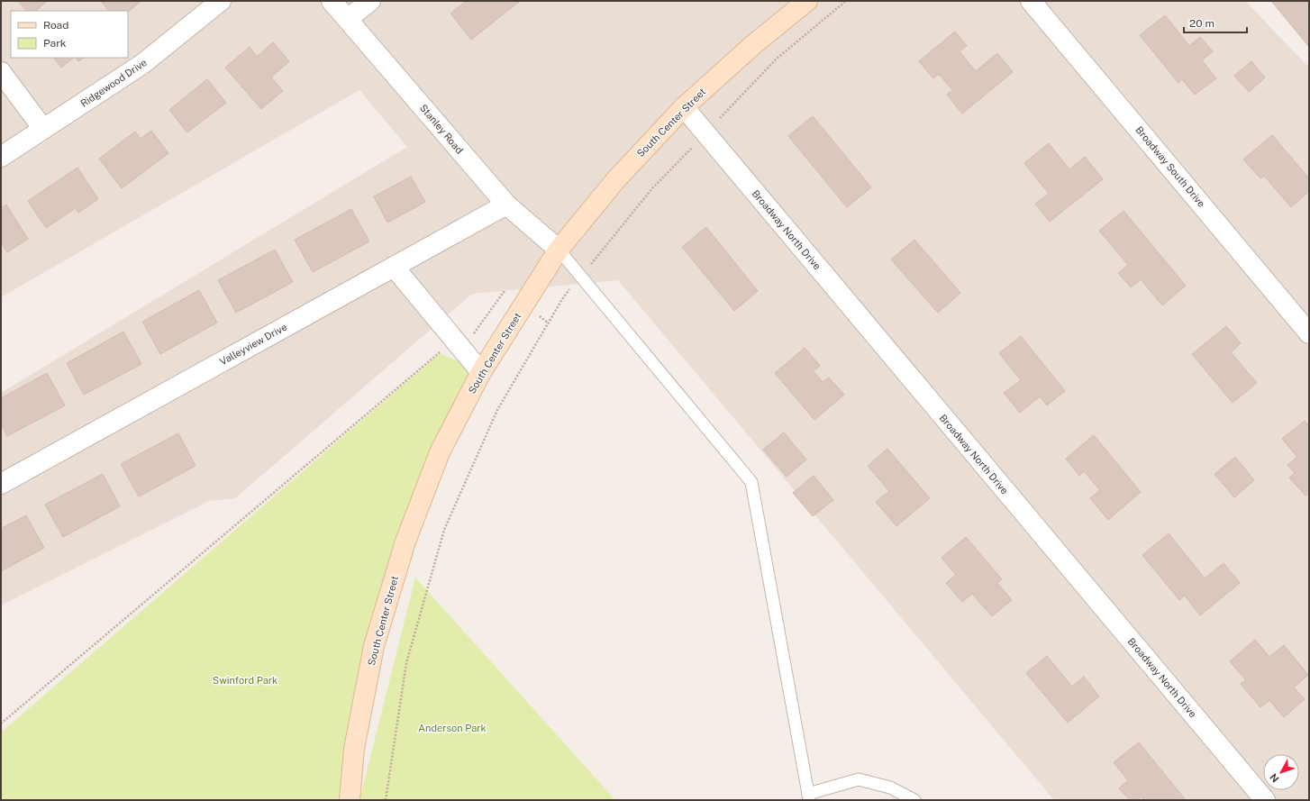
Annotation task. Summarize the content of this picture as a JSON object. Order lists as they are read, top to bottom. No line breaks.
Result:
{"streets":{"main road":["South Center Street"],"street":["Ridgewood Drive","Stanley Road","Broadway South Drive","Broadway North Drive","Valleyview Drive"]},"crossings":[["South Center Street","Stanley Road"],["South Center Street","Broadway North Drive"],["Stanley Road","Valleyview Drive"]],"parks":["Swinford Park","Anderson Park"],"legend":["Road","Park"],"scale_bar":"20 m","north":"bottom left"}
